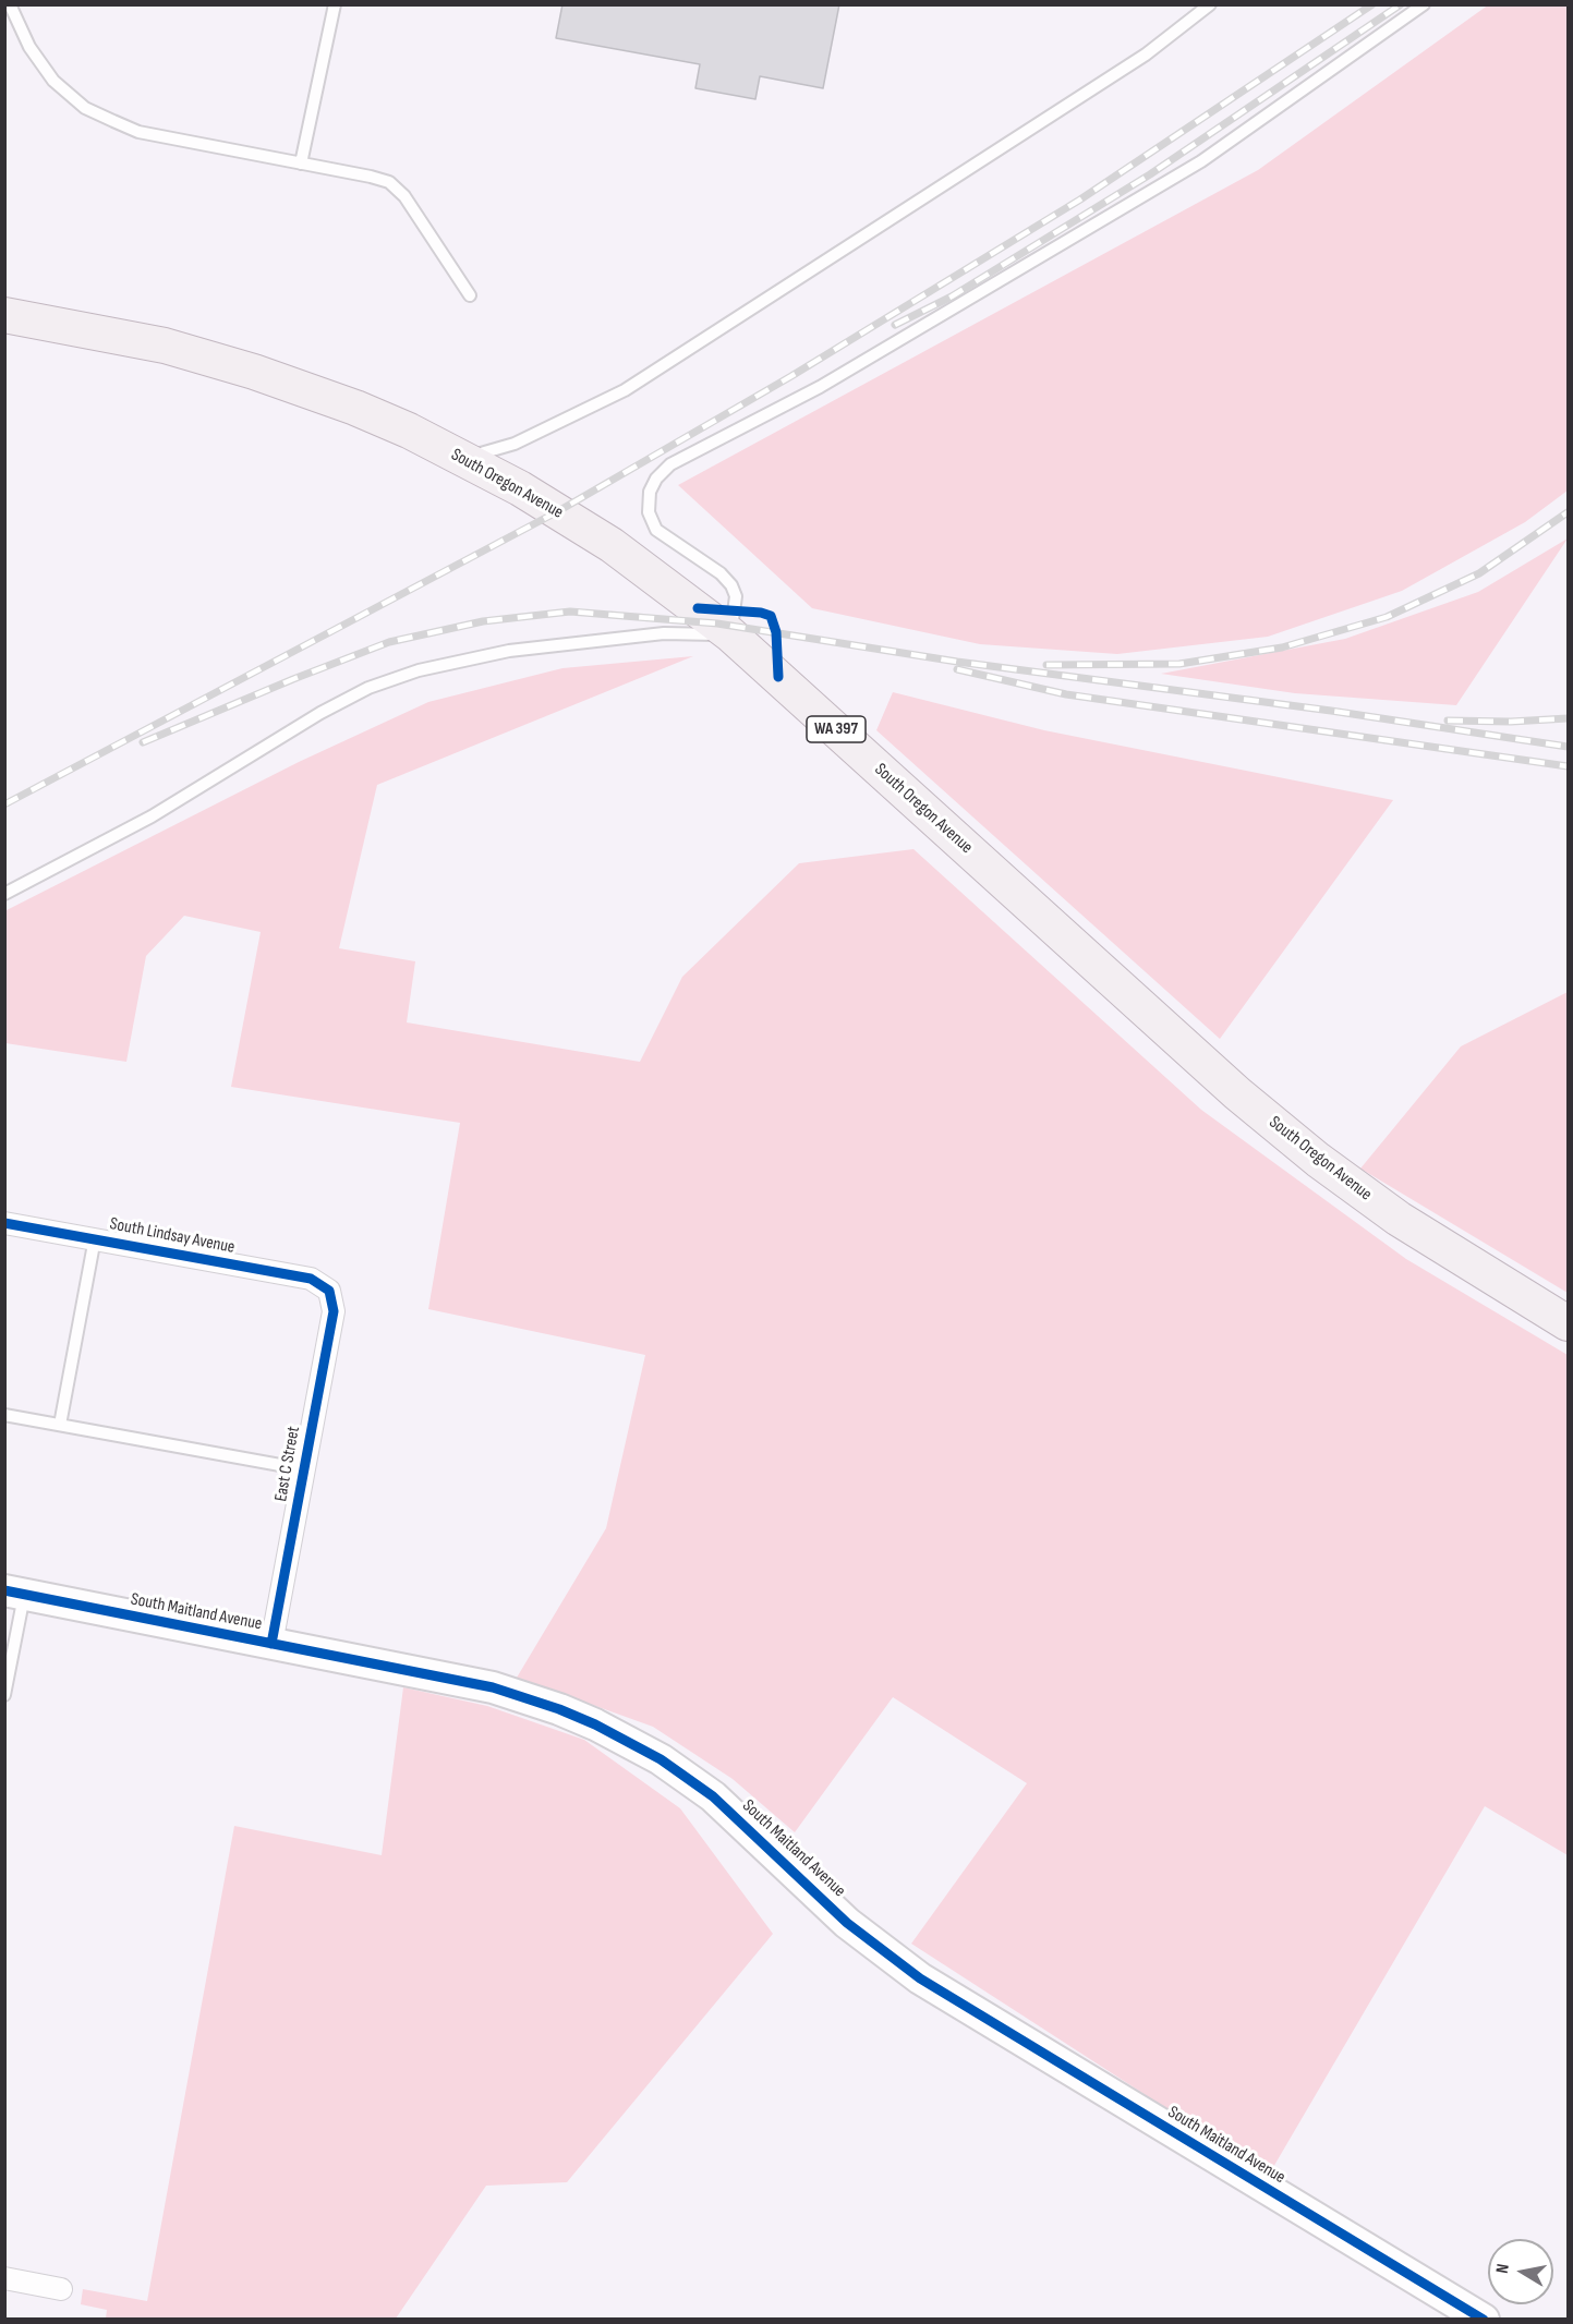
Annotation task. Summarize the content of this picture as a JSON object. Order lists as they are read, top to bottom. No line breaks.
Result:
{"streets":{"main road":["South Oregon Avenue","WA 397"],"street":["South Lindsay Avenue","East C Street","South Maitland Avenue"]},"crossings":[["South Lindsay Avenue","East C Street"],["East C Street","South Maitland Avenue"]],"north":"left"}
